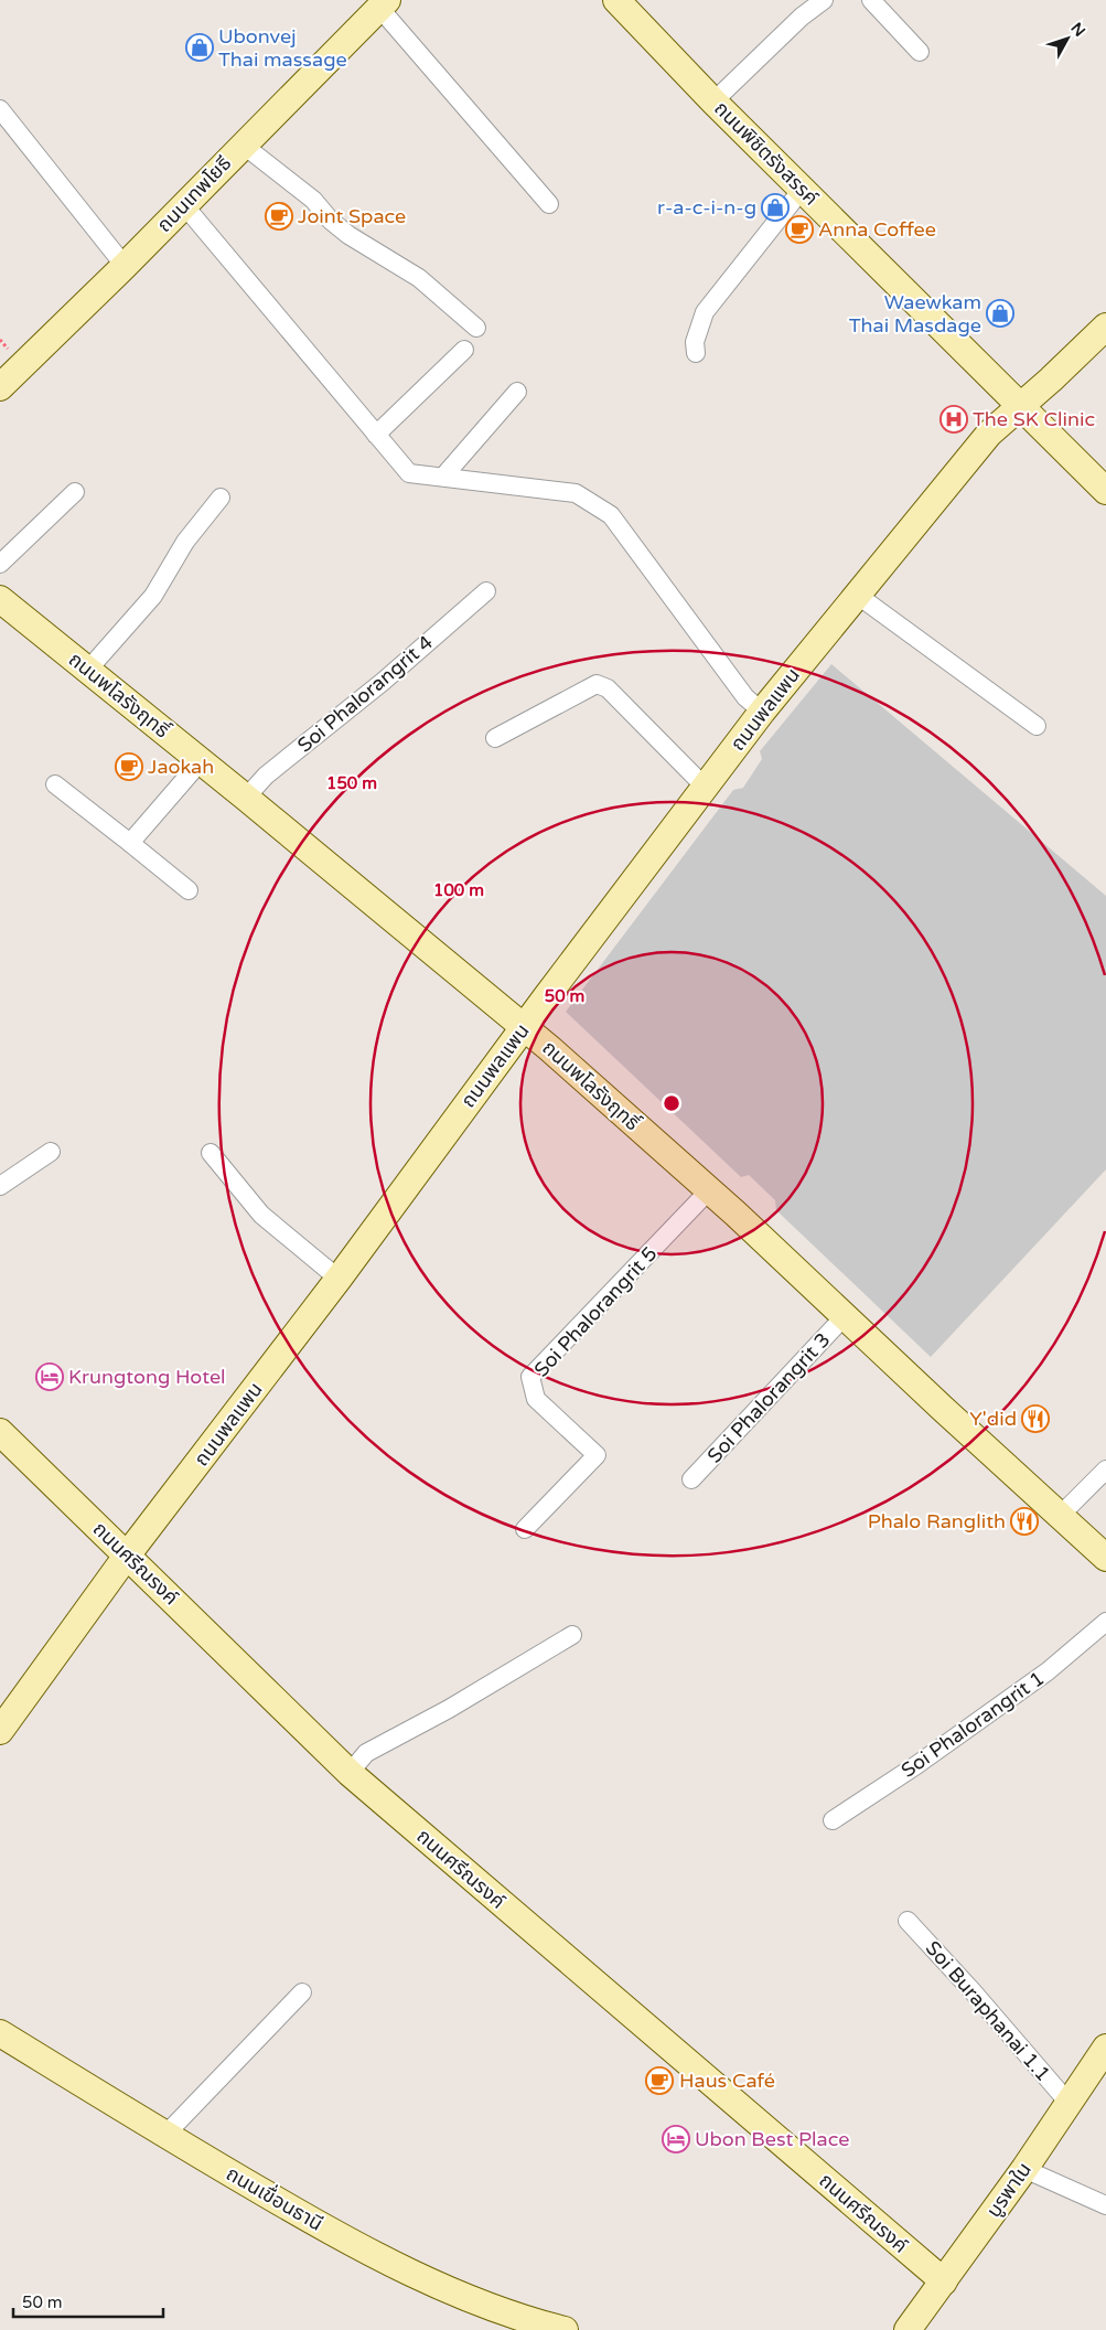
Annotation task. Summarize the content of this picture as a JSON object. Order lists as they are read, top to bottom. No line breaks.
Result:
{"streets":{"street":["ถนนพิชิตรังสรรค์","ถนนเทพโยธี","Soi Phalorangrit 4","ถนนพโลรังฤทธิ์","ถนนพลแพน","Soi Phalorangrit 5","Soi Phalorangrit 3","ถนนศรีณรงค์","Soi Phalorangrit 1","Soi Buraphanai 1.1","บูรพาใน","ถนนเขื่อนธานี"]},"crossings":[["ถนนพิชิตรังสรรค์","ถนนพลแพน"],["Soi Phalorangrit 4","ถนนพโลรังฤทธิ์"],["ถนนพโลรังฤทธิ์","ถนนพลแพน"],["ถนนพโลรังฤทธิ์","Soi Phalorangrit 5"],["ถนนพโลรังฤทธิ์","Soi Phalorangrit 3"],["ถนนพลแพน","ถนนศรีณรงค์"],["ถนนศรีณรงค์","บูรพาใน"],["Soi Buraphanai 1.1","บูรพาใน"]],"places":{"shop":["Ubonvej Thai massage","r-a-c-i-n-g","Waewkam Thai Masdage"],"cafe":["Joint Space","Anna Coffee","Jaokah","Haus Café"],"hospital":["The SK Clinic"],"hotel":["Krungtong Hotel","Ubon Best Place"],"restaurant":["Y'did","Phalo Ranglith"]},"scale_bar":"50 m","north":"top right","rings":["150 m","100 m","50 m"]}
